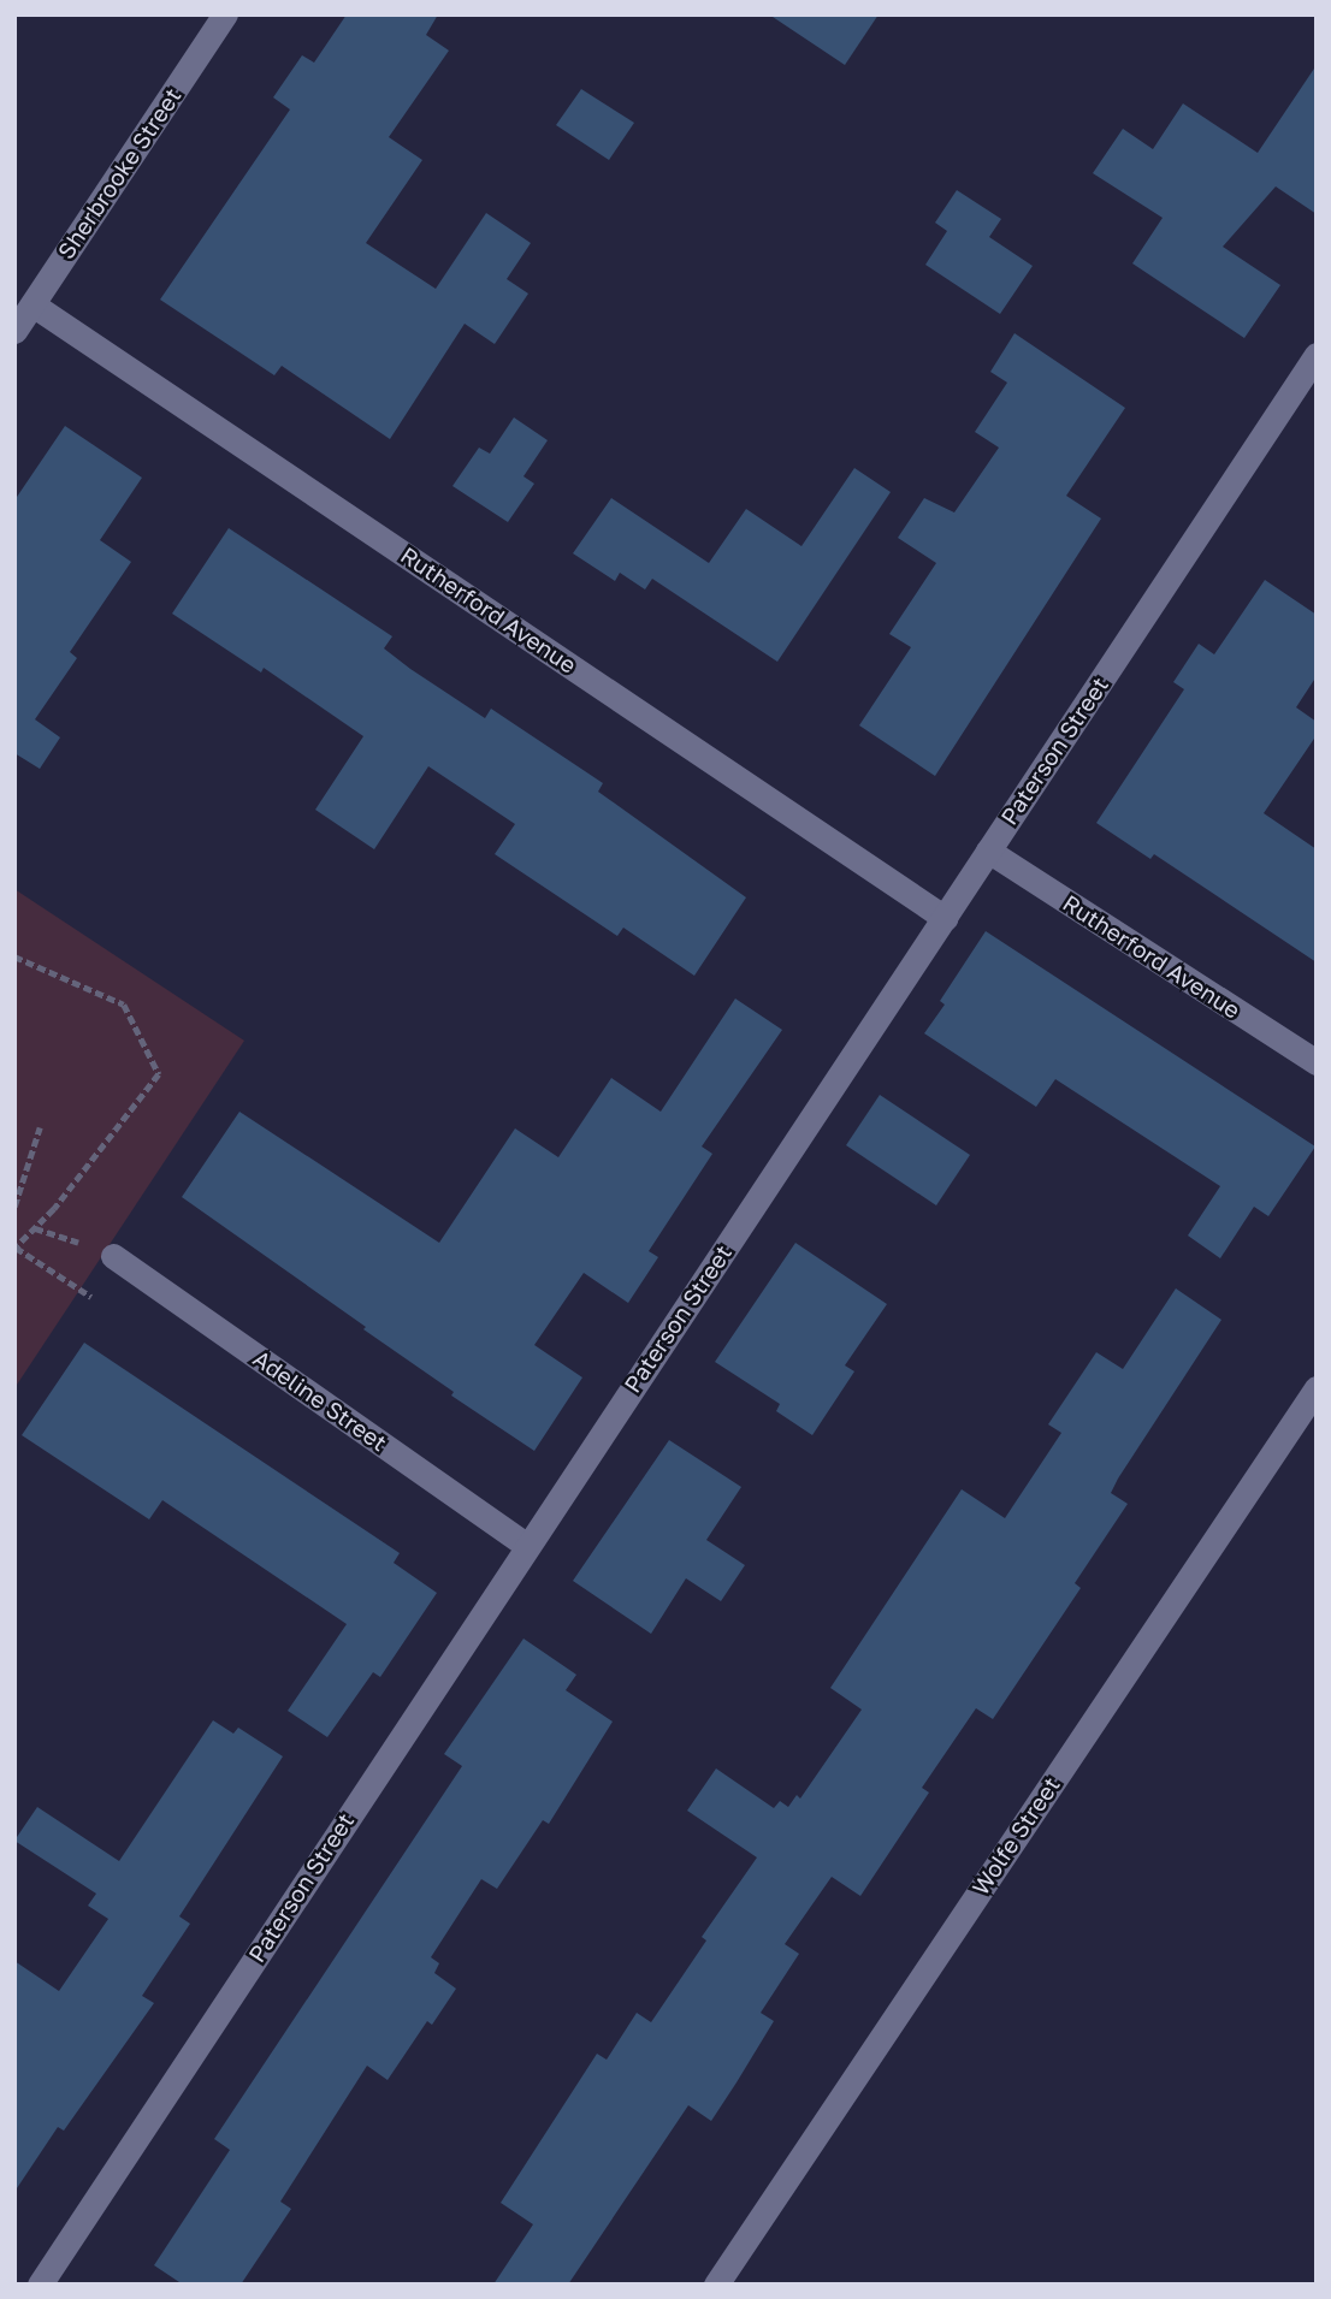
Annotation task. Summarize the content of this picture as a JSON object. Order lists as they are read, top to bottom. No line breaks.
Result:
{"streets":{"street":["Sherbrooke Street","Rutherford Avenue","Paterson Street","Adeline Street","Wolfe Street"]},"crossings":[["Sherbrooke Street","Rutherford Avenue"],["Rutherford Avenue","Paterson Street"],["Paterson Street","Adeline Street"]]}
